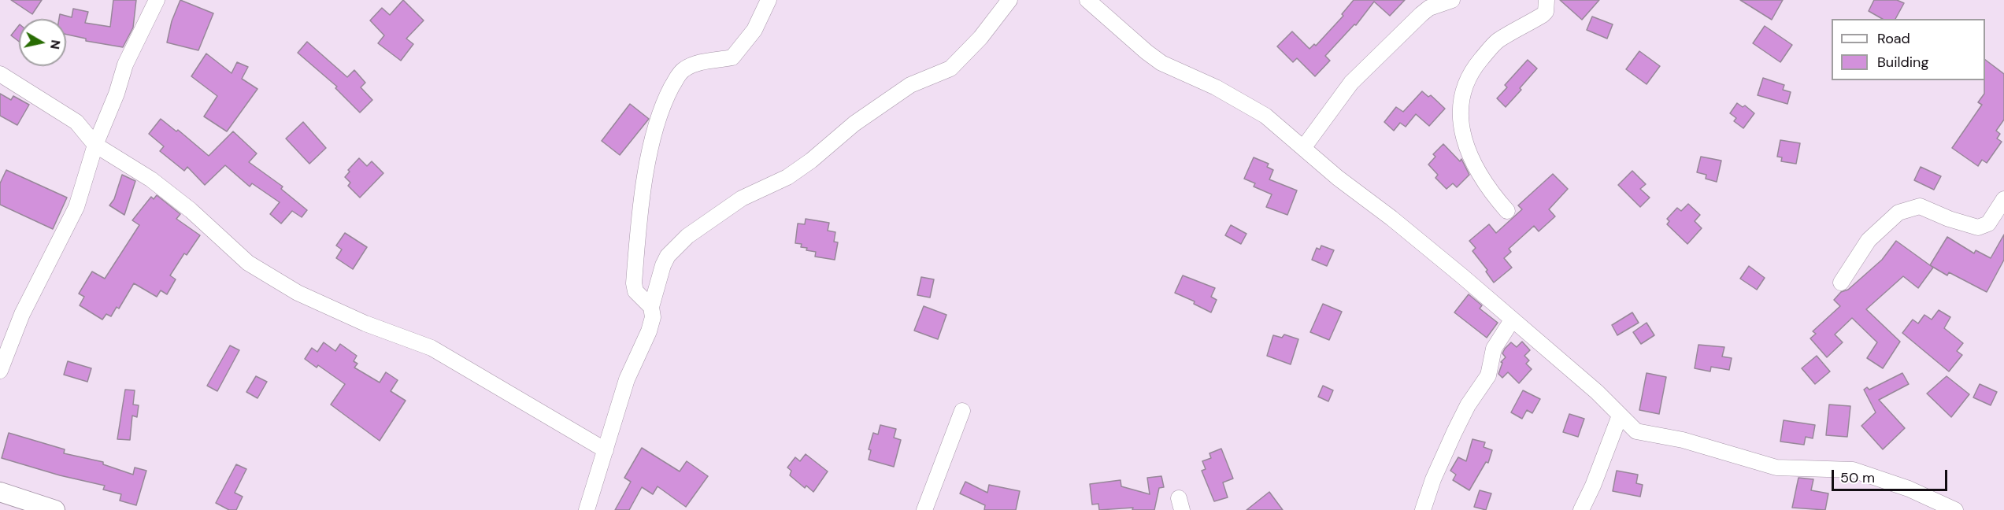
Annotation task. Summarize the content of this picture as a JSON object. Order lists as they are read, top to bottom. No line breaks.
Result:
{"legend":["Road","Building"],"scale_bar":"50 m","north":"right"}
